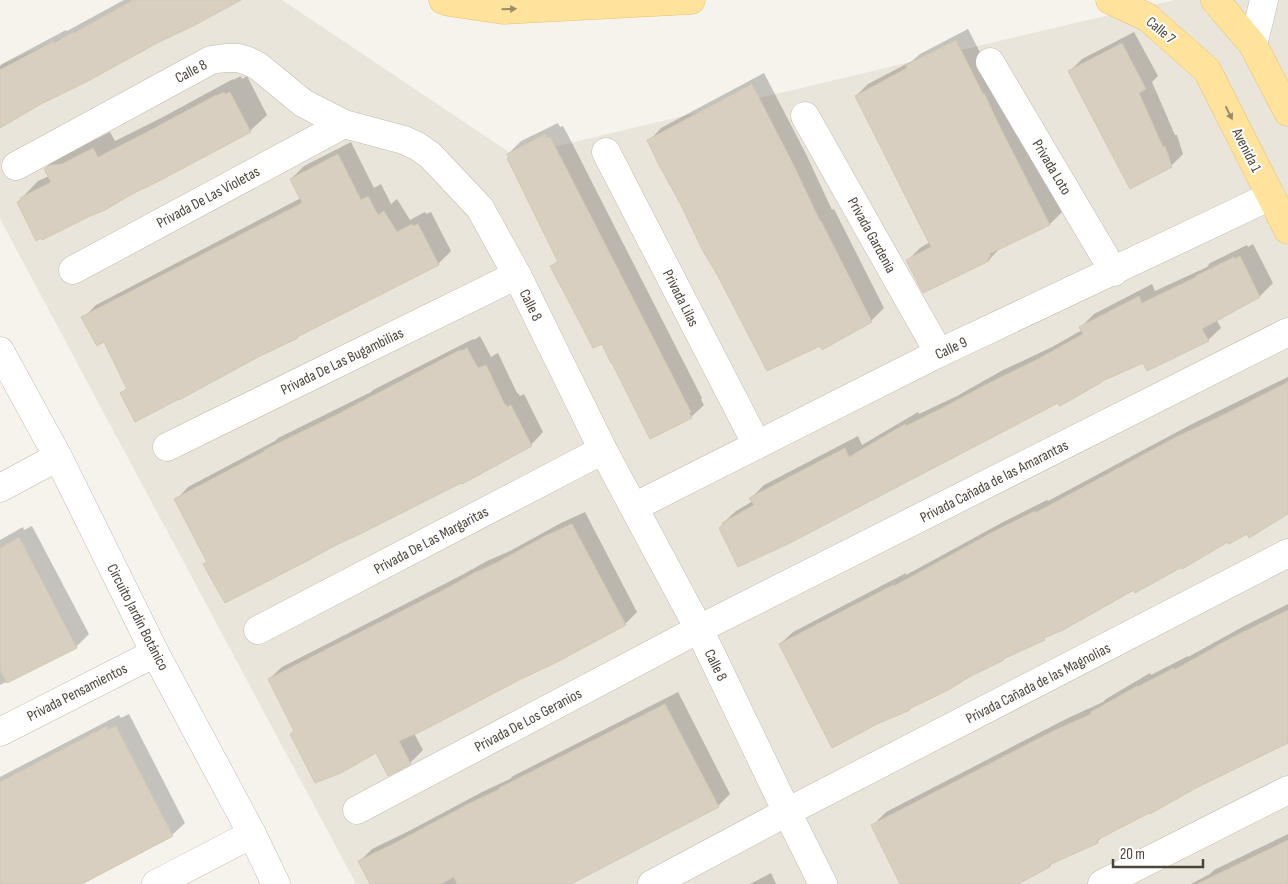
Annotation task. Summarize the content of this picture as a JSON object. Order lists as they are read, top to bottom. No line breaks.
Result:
{"streets":{"main road":["Calle 7","Avenida 1"],"street":["Calle 8","Privada Loto","Privada De Las Violetas","Privada Gardenia","Privada Lilas","Calle 9","Privada De Las Bugambilias","Privada Cañada de las Amarantas","Privada De Las Margaritas","Circuito Jardín Botánico","Privada Cañada de las Magnolias","Privada Pensamientos","Privada De Los Geranios"]},"crossings":[["Calle 7","Avenida 1"],["Calle 8","Privada De Las Violetas"],["Calle 8","Calle 9"],["Calle 8","Privada De Las Bugambilias"],["Calle 8","Privada Cañada de las Amarantas"],["Calle 8","Privada De Las Margaritas"],["Calle 8","Privada Cañada de las Magnolias"],["Calle 8","Privada De Los Geranios"],["Avenida 1","Calle 9"],["Privada Loto","Calle 9"],["Privada Gardenia","Calle 9"],["Privada Lilas","Calle 9"],["Privada Cañada de las Amarantas","Privada De Los Geranios"],["Circuito Jardín Botánico","Privada Pensamientos"]],"scale_bar":"20 m"}
